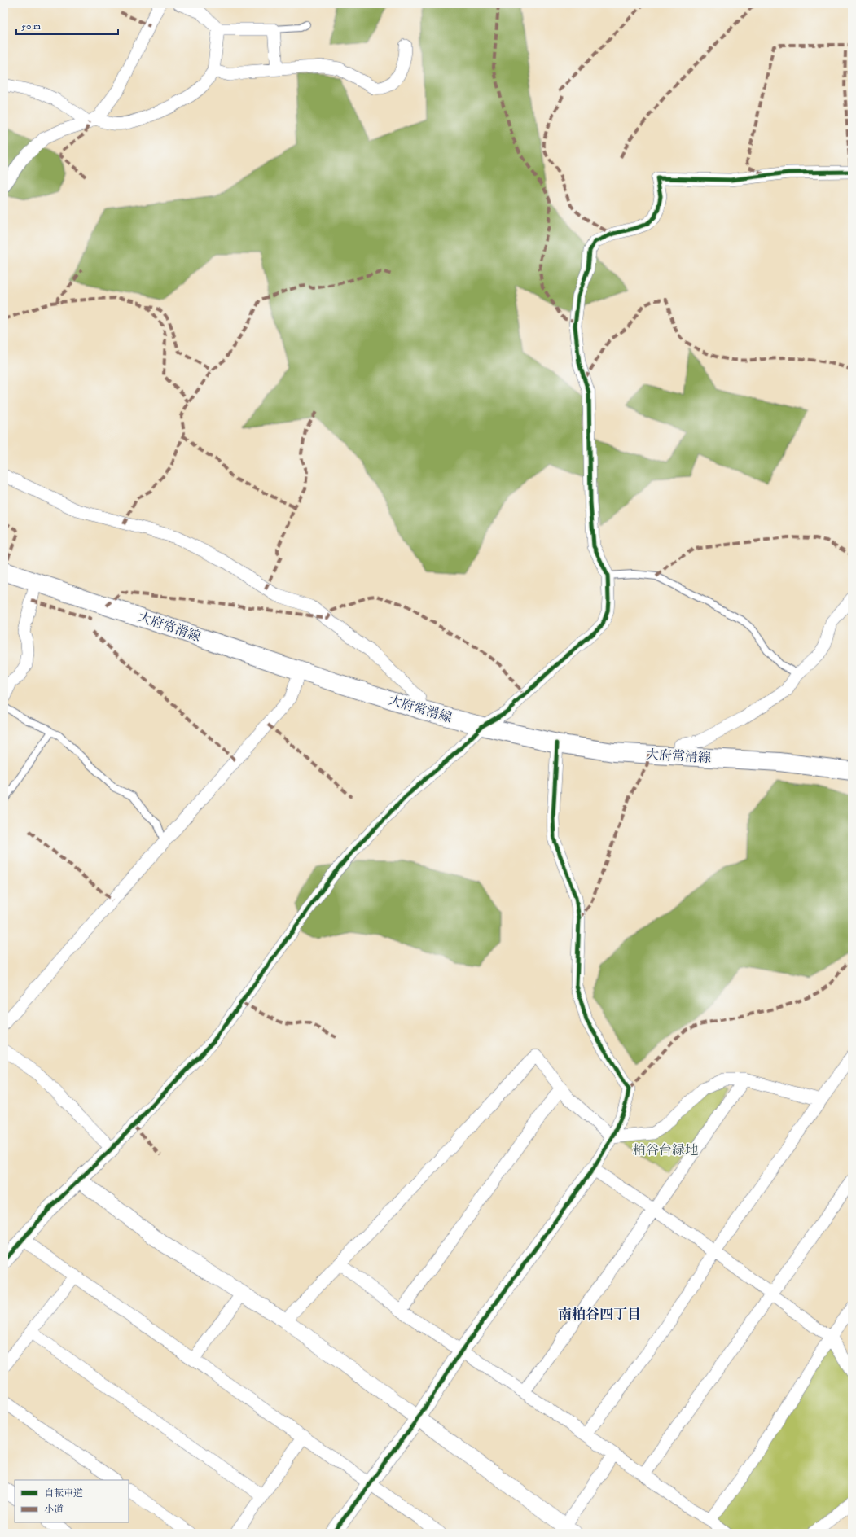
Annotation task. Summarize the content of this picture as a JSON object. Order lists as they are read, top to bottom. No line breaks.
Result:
{"streets":{"main road":["大府常滑線"]},"districts":["南粕谷四丁目"],"parks":["粕谷台緑地"],"legend":["自転車道","小道"],"scale_bar":"50 m"}
